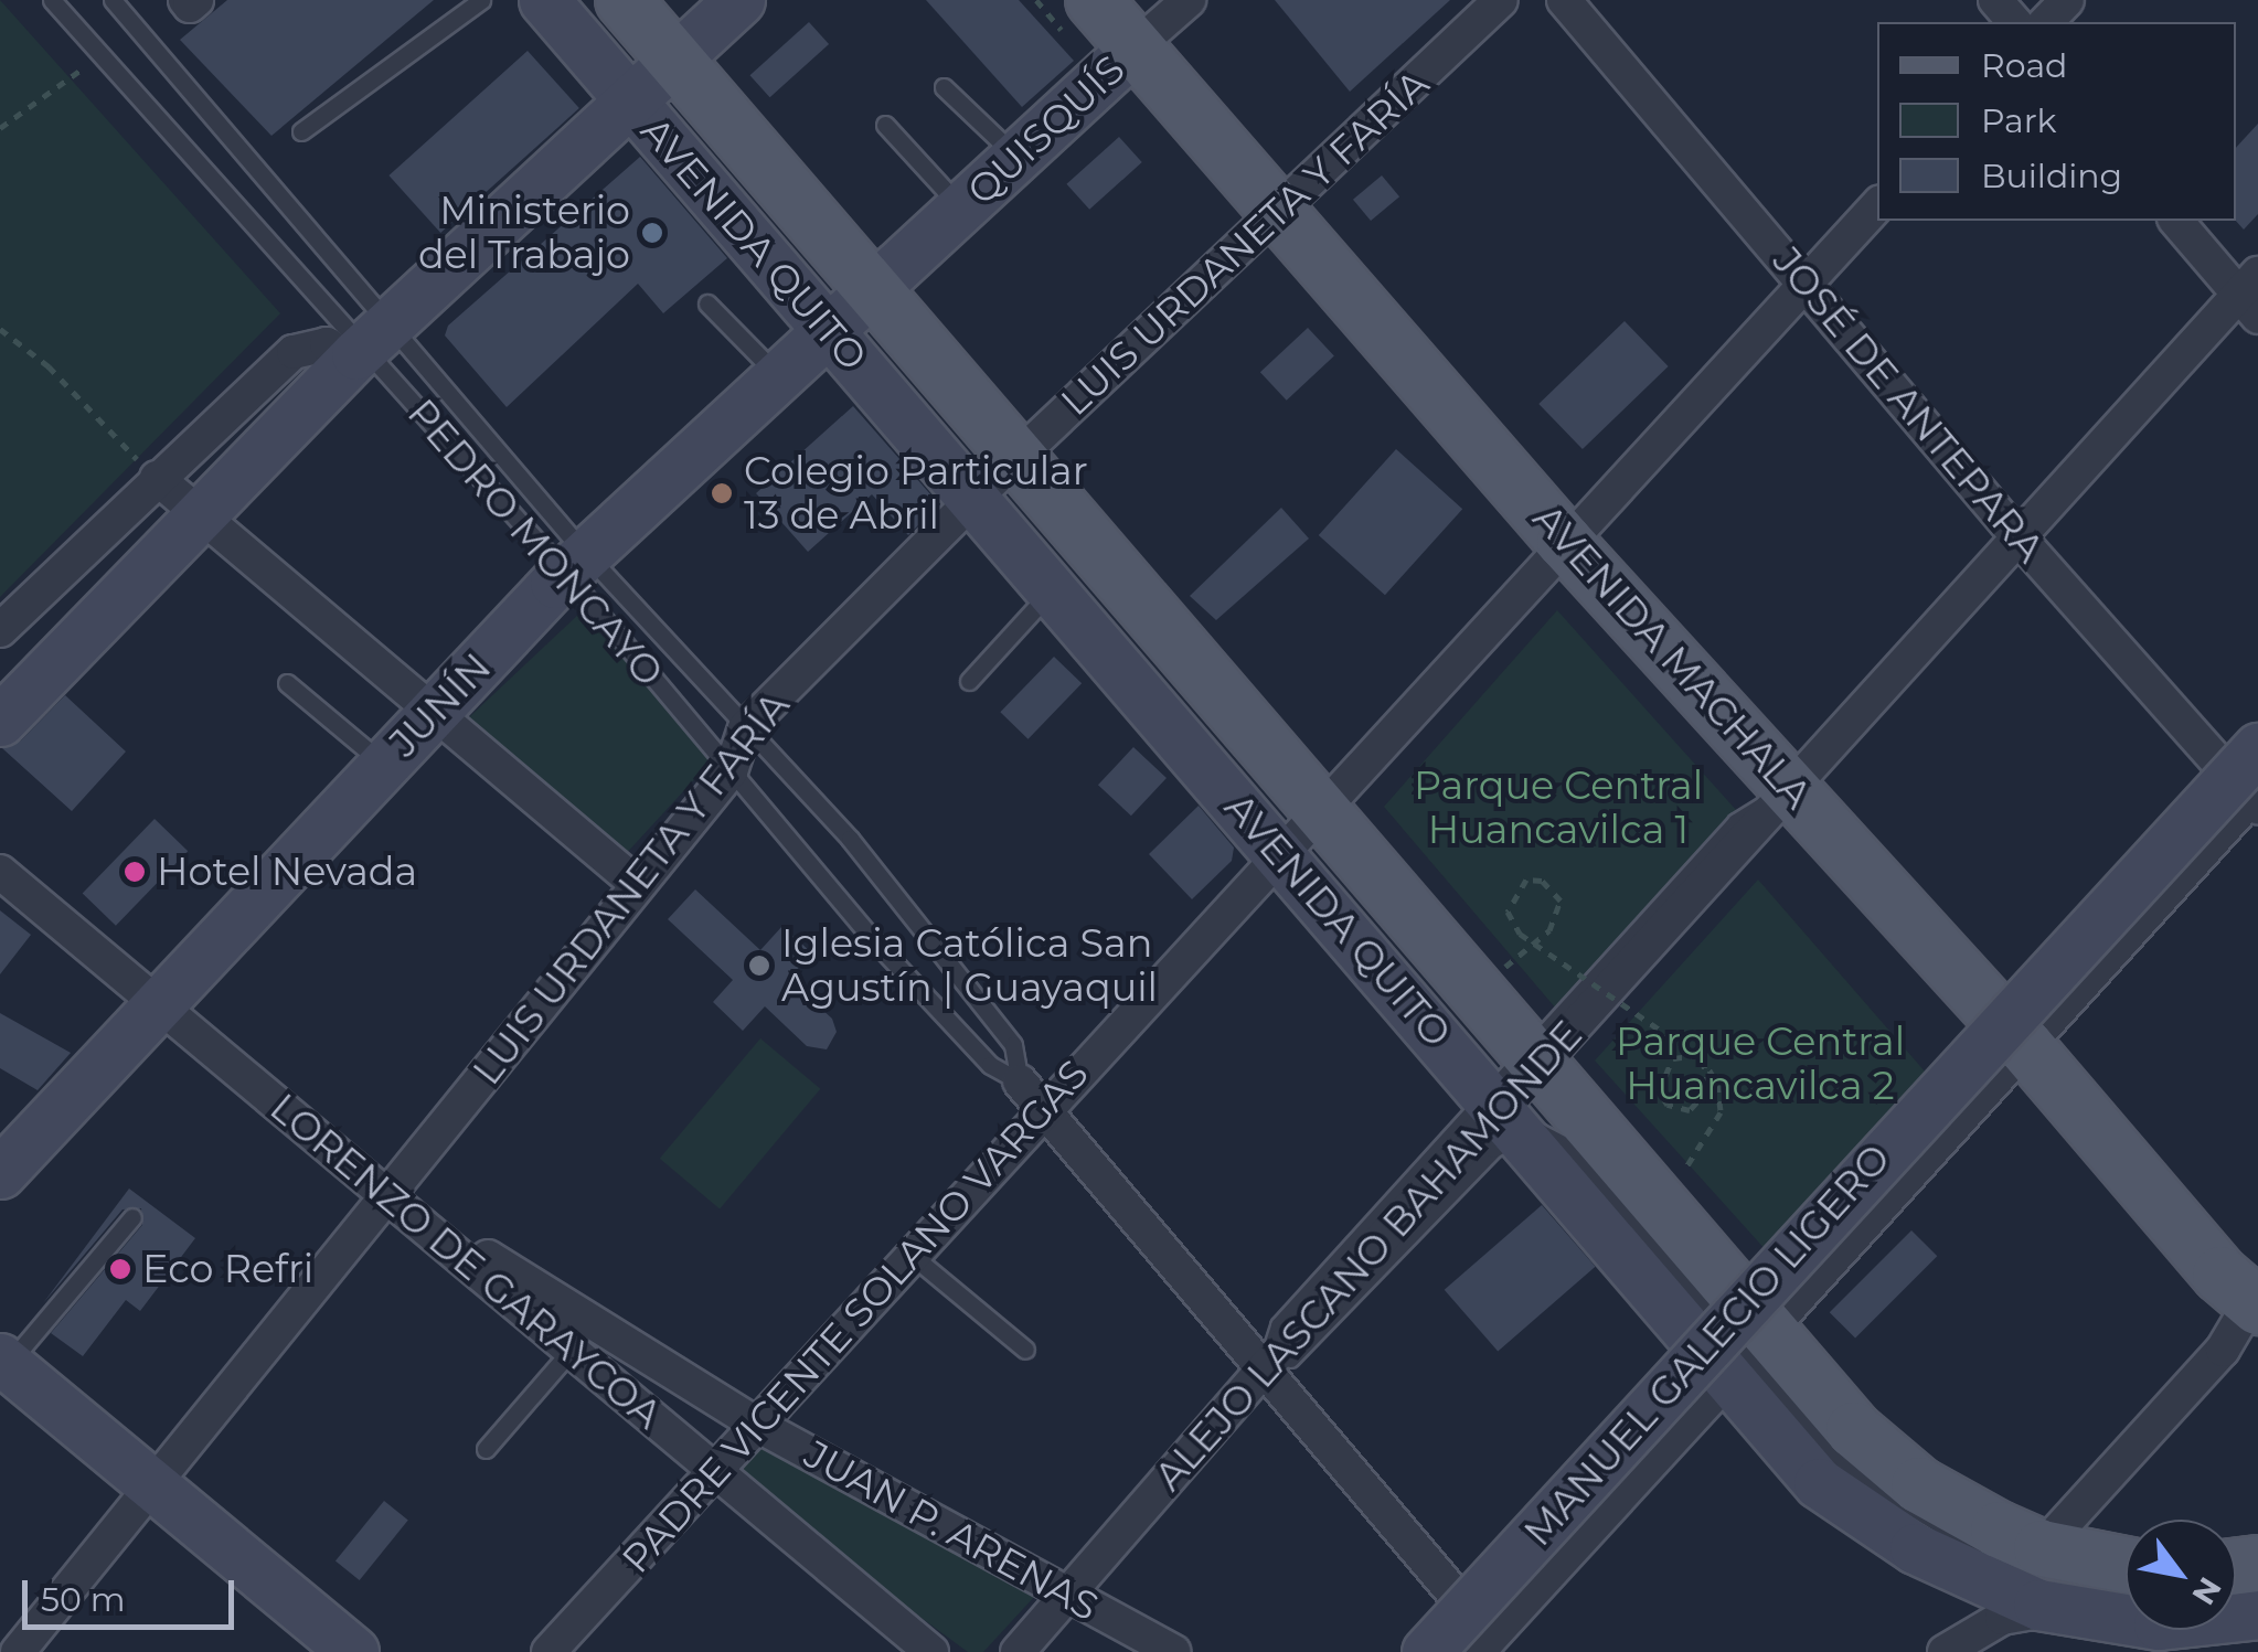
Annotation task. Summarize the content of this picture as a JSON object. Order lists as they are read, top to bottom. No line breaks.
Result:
{"streets":{"main road":["QUISQUÍS","AVENIDA QUITO","AVENIDA MACHALA","JUNÍN","MANUEL GALECIO LIGERO"],"street":["LUIS URDANETA Y FARÍA","JOSÉ DE ANTEPARA","PEDRO MONCAYO","ALEJO LASCANO BAHAMONDE","LORENZO DE GARAYCOA","PADRE VICENTE SOLANO VARGAS","JUAN P. ARENAS"]},"crossings":[["QUISQUÍS","AVENIDA QUITO"],["QUISQUÍS","AVENIDA MACHALA"],["QUISQUÍS","JUNÍN"],["LUIS URDANETA Y FARÍA","AVENIDA QUITO"],["LUIS URDANETA Y FARÍA","PEDRO MONCAYO"],["LUIS URDANETA Y FARÍA","AVENIDA MACHALA"],["LUIS URDANETA Y FARÍA","LORENZO DE GARAYCOA"],["LUIS URDANETA Y FARÍA","JUAN P. ARENAS"],["AVENIDA QUITO","JUNÍN"],["AVENIDA QUITO","ALEJO LASCANO BAHAMONDE"],["AVENIDA QUITO","PADRE VICENTE SOLANO VARGAS"],["AVENIDA QUITO","MANUEL GALECIO LIGERO"],["JOSÉ DE ANTEPARA","ALEJO LASCANO BAHAMONDE"],["JOSÉ DE ANTEPARA","PADRE VICENTE SOLANO VARGAS"],["JOSÉ DE ANTEPARA","MANUEL GALECIO LIGERO"],["PEDRO MONCAYO","JUNÍN"],["PEDRO MONCAYO","ALEJO LASCANO BAHAMONDE"],["PEDRO MONCAYO","PADRE VICENTE SOLANO VARGAS"],["AVENIDA MACHALA","ALEJO LASCANO BAHAMONDE"],["AVENIDA MACHALA","PADRE VICENTE SOLANO VARGAS"],["AVENIDA MACHALA","MANUEL GALECIO LIGERO"],["JUNÍN","LORENZO DE GARAYCOA"],["ALEJO LASCANO BAHAMONDE","JUAN P. ARENAS"],["LORENZO DE GARAYCOA","PADRE VICENTE SOLANO VARGAS"],["LORENZO DE GARAYCOA","JUAN P. ARENAS"],["PADRE VICENTE SOLANO VARGAS","JUAN P. ARENAS"]],"parks":["Parque Central Huancavilca 1","Parque Central Huancavilca 2"],"places":["Ministerio del Trabajo","Colegio Particular 13 de Abril","Hotel Nevada","Iglesia Católica San Agustín | Guayaquil","Eco Refri"],"legend":["Road","Park","Building"],"scale_bar":"50 m","north":"bottom right"}
